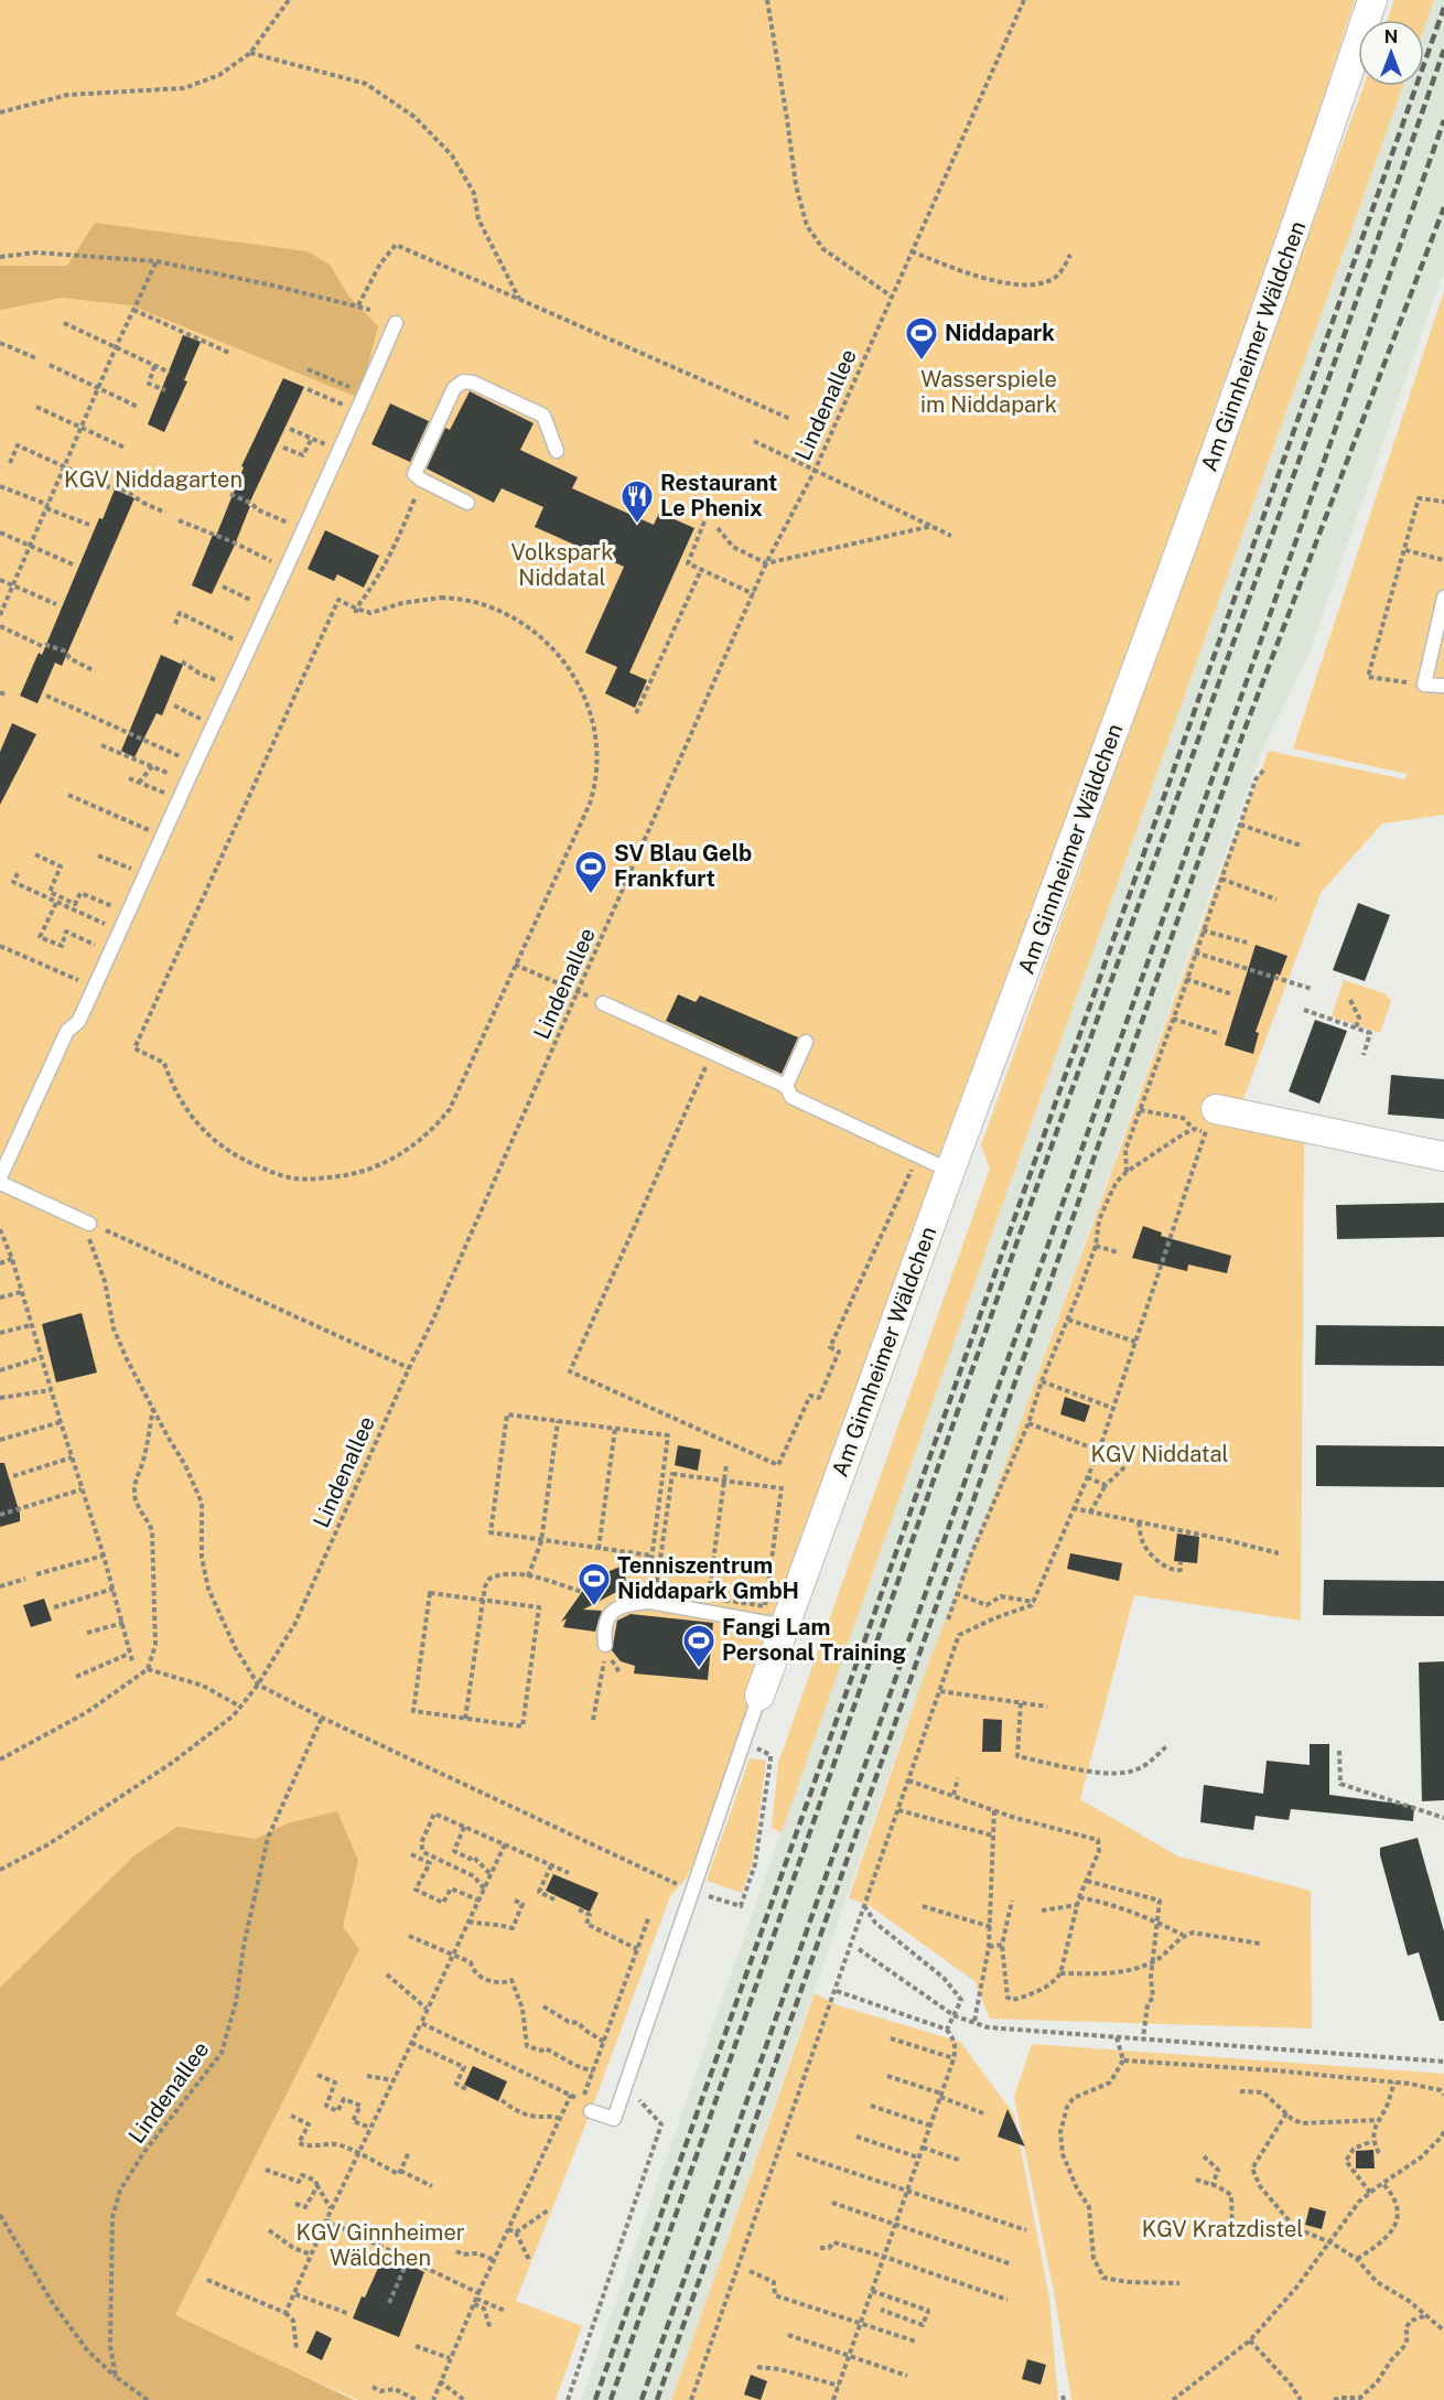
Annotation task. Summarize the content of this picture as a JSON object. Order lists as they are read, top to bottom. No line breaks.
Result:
{"streets":{"street":["Am Ginnheimer Wäldchen"],"path":["Lindenallee"]},"parks":["Wasserspiele im Niddapark","KGV Niddagarten","Volkspark Niddatal","KGV Niddatal","KGV Kratzdistel","KGV Ginnheimer Wäldchen"],"places":{"sports":["Niddapark","SV Blau Gelb Frankfurt","Tenniszentrum Niddapark GmbH","Fangi Lam Personal Training"],"restaurant":["Restaurant Le Phenix"]},"north":"top"}
